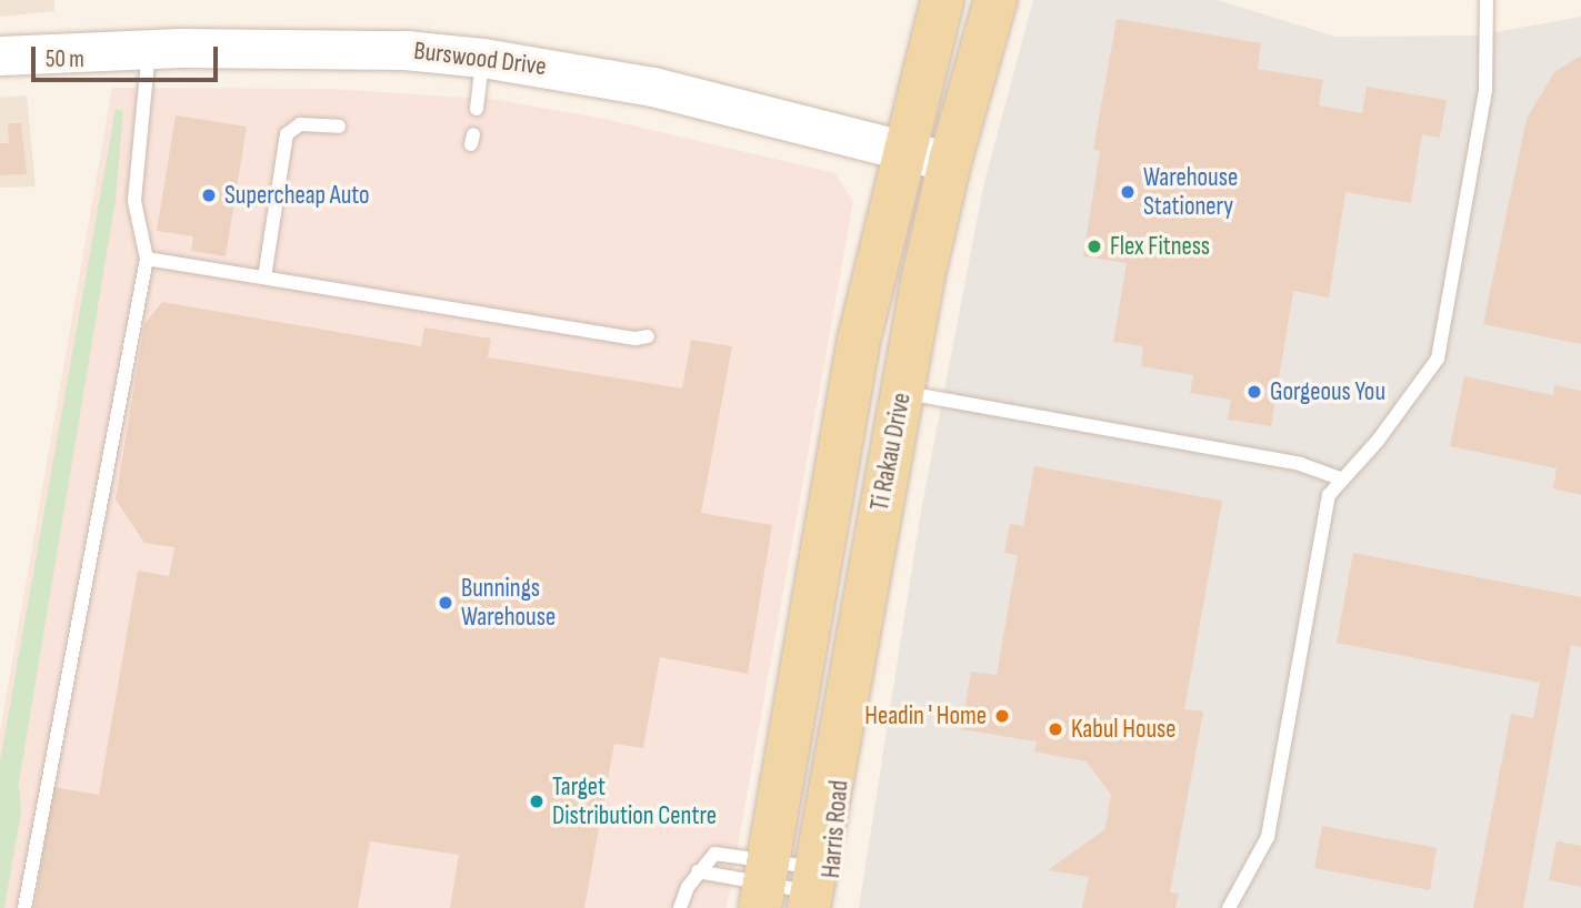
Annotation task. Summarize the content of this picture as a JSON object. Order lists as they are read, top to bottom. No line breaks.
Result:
{"streets":{"main road":["Ti Rakau Drive","Harris Road"],"street":["Burswood Drive"]},"crossings":[["Burswood Drive","Ti Rakau Drive"],["Ti Rakau Drive","Harris Road"]],"places":["Warehouse Stationery","Supercheap Auto","Flex Fitness","Gorgeous You","Bunnings Warehouse","Headin ' Home","Kabul House","Target Distribution Centre"],"scale_bar":"50 m"}
